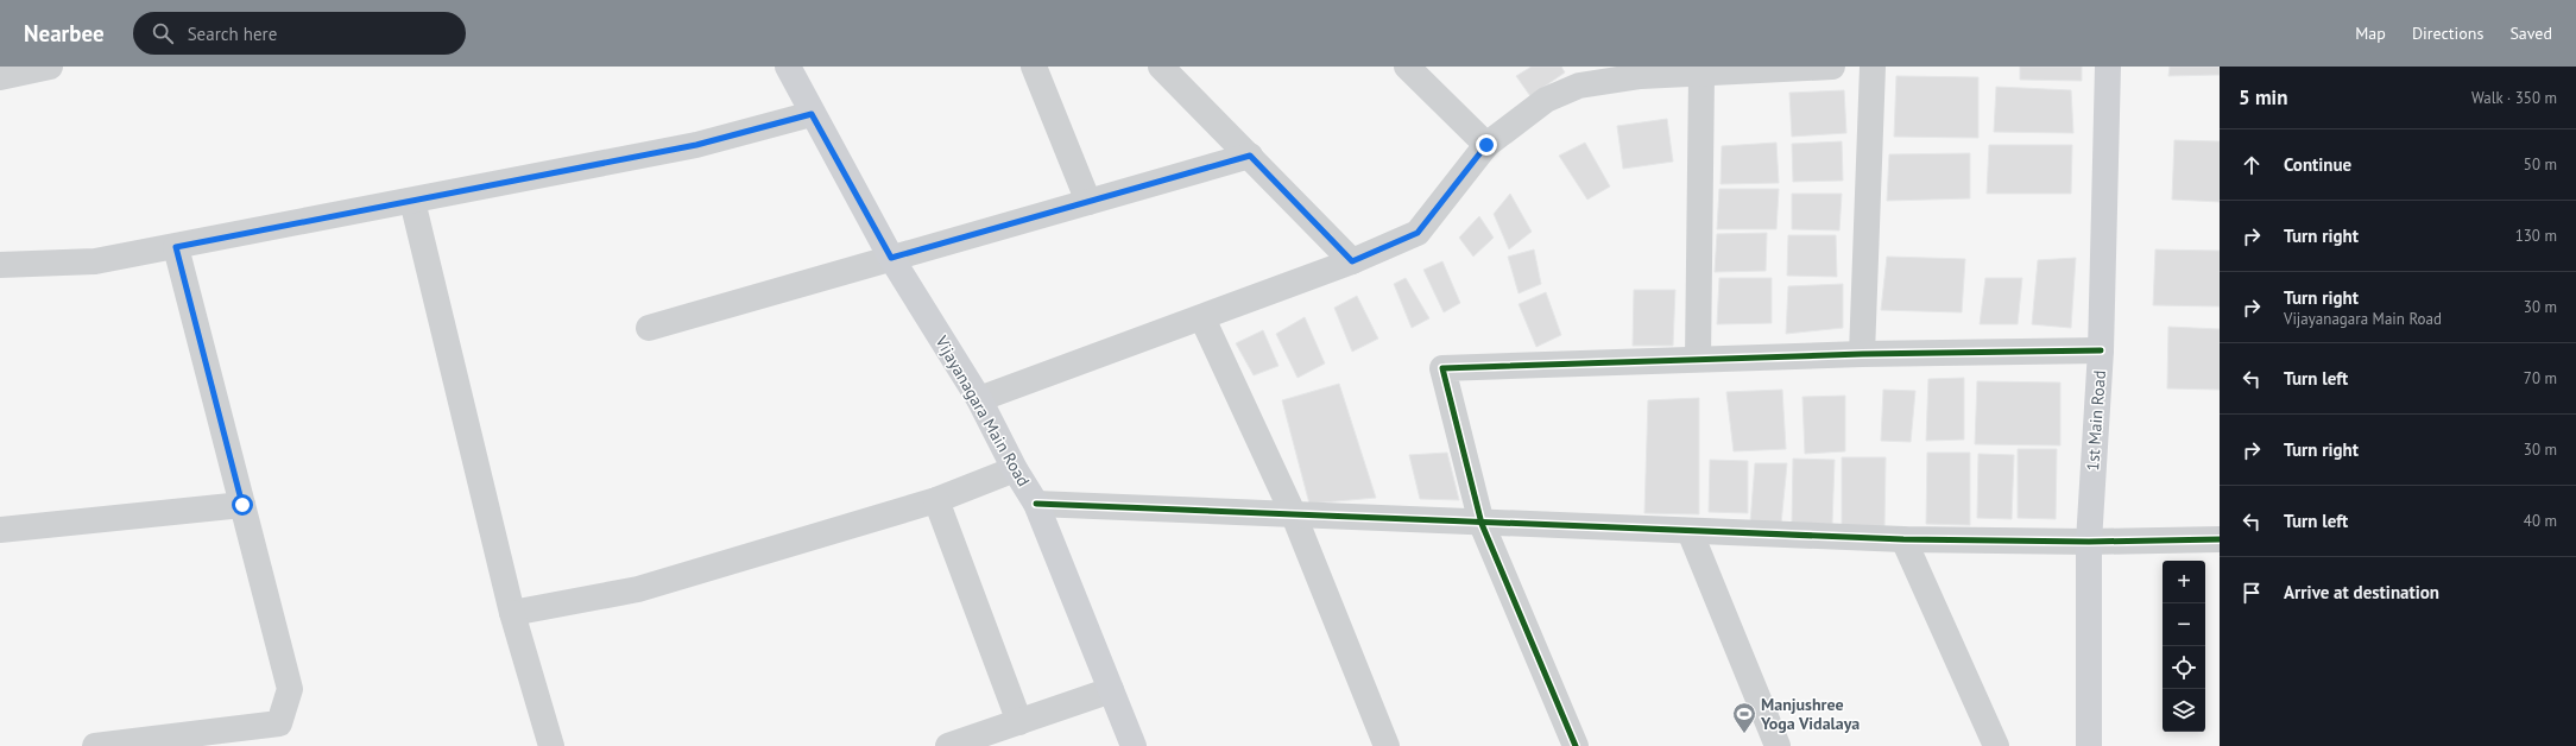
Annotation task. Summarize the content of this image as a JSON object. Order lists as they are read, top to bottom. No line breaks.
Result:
{"streets":{"street":["Vijayanagara Main Road","1st Main Road"]},"places":{"sports":["Manjushree Yoga Vidalaya"]},"page":{"header":"Nearbee","search":"Search here","nav":["Map","Directions","Saved"],"heading":["5 min","Walk · 350 m"],"list":[["Continue","50 m"],["Turn right","130 m"],["Turn right","Vijayanagara Main Road","30 m"],["Turn left","70 m"],["Turn right","30 m"],["Turn left","40 m"],"Arrive at destination"],"map_buttons":["+","−"]}}
